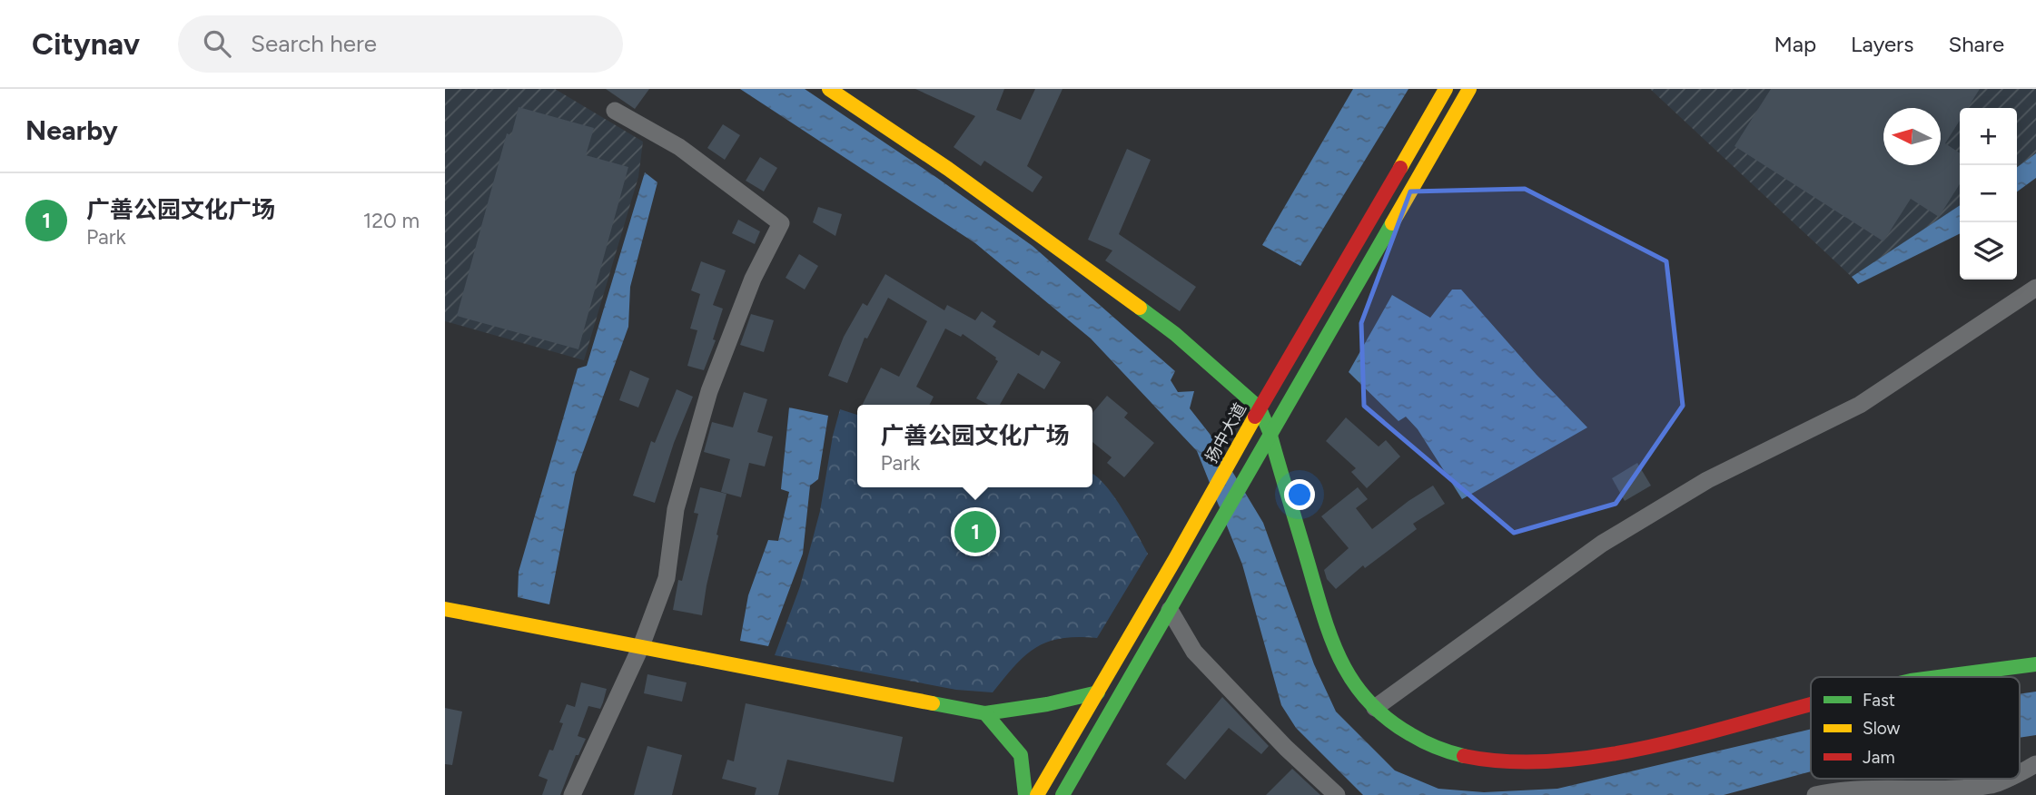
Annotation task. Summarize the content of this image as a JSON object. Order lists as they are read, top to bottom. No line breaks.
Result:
{"streets":{"street":["扬中大道"]},"legend":["Fast","Slow","Jam"],"north":"left","page":{"header":"Citynav","search":"Search here","nav":["Map","Layers","Share"],"heading":"Nearby","map_buttons":["+","−"],"list":[{"mark":"1","name":"广善公园文化广场","note":"Park","value":"120 m"}],"popup":["广善公园文化广场","Park"],"pins":"1"}}
